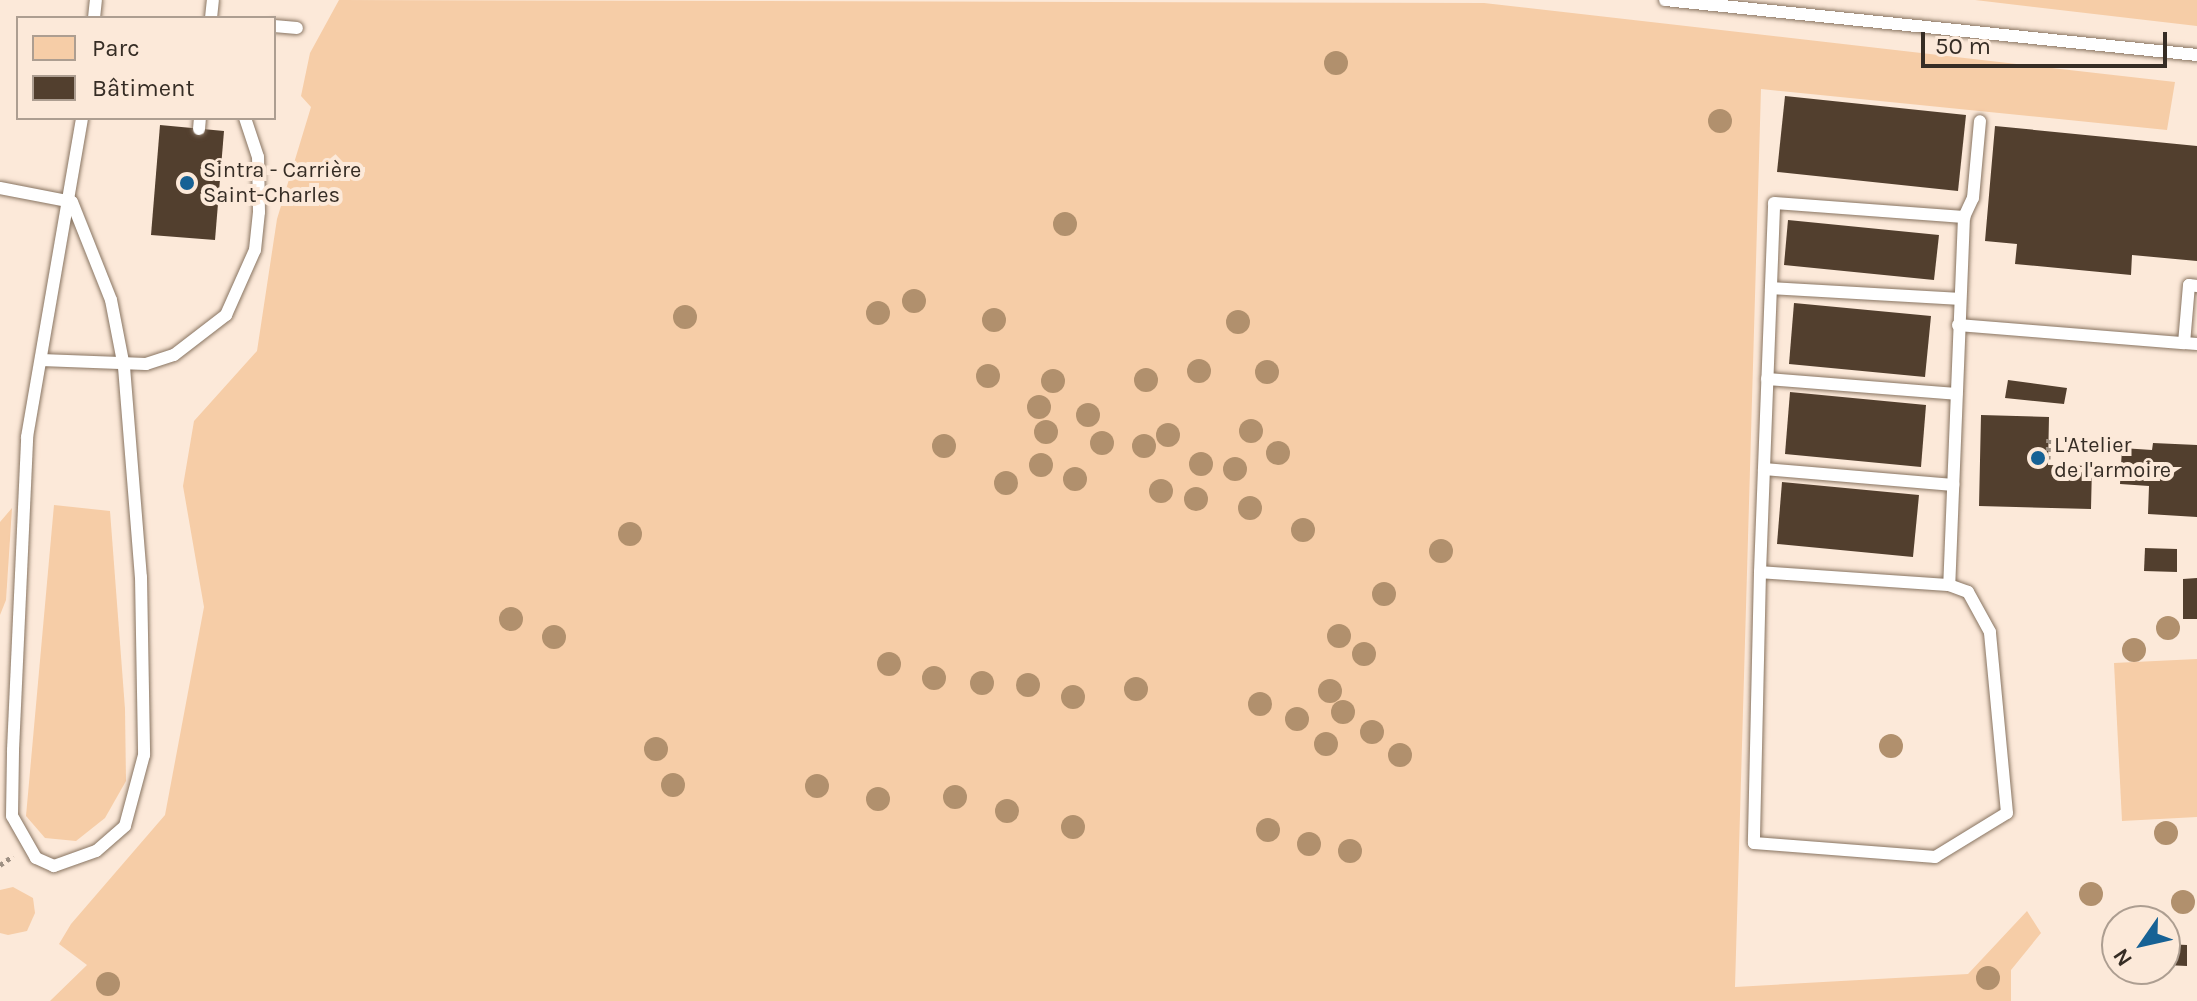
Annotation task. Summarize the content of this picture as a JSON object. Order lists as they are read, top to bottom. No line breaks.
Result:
{"places":["Sintra - Carrière Saint-Charles","L'Atelier de l'armoire"],"legend":["Parc","Bâtiment"],"scale_bar":"50 m","north":"bottom left"}
